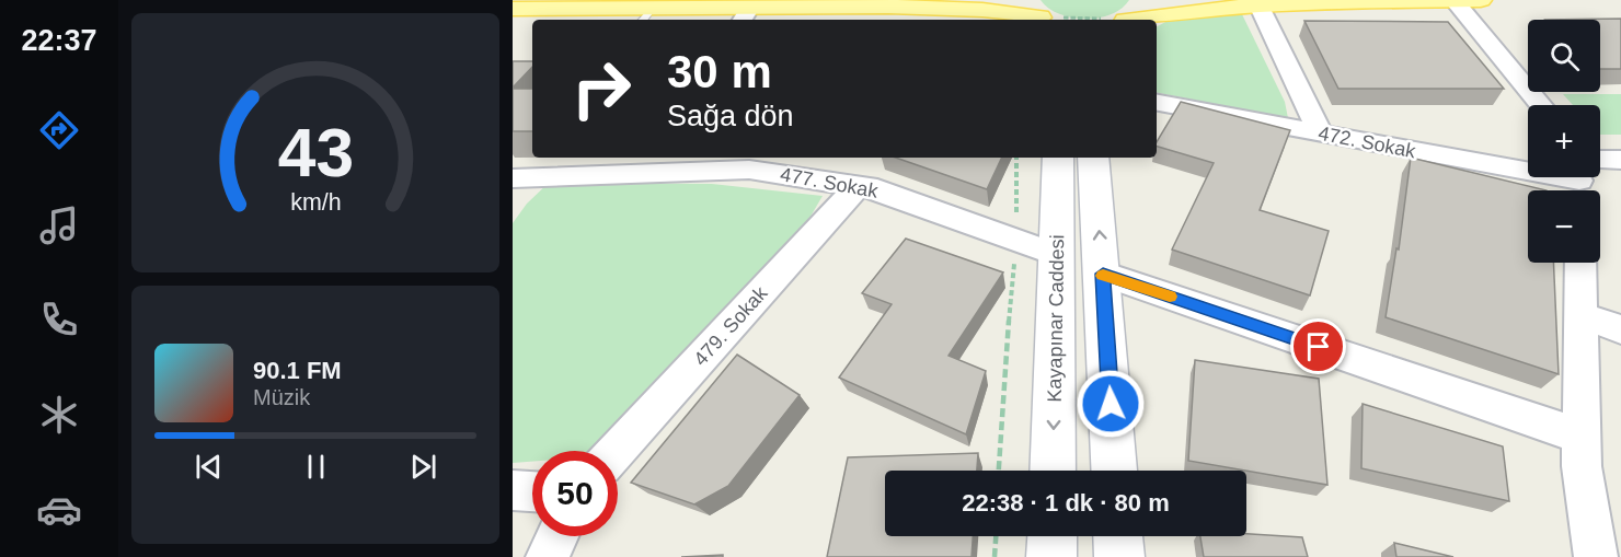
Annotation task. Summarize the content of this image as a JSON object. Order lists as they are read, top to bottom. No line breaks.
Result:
{"streets":{"main road":["Kayapınar Caddesi"],"street":["472. Sokak","477. Sokak","479. Sokak"]},"crossings":[["477. Sokak","Kayapınar Caddesi"],["477. Sokak","479. Sokak"]],"page":{"tabs":"22:37","map_buttons":["+","−"],"turn":["30 m","Sağa dön"],"song":["90.1 FM","Müzik"],"limit":"50","trip":"22:38 · 1 dk · 80 m","gauge":["43","km/h"]}}
